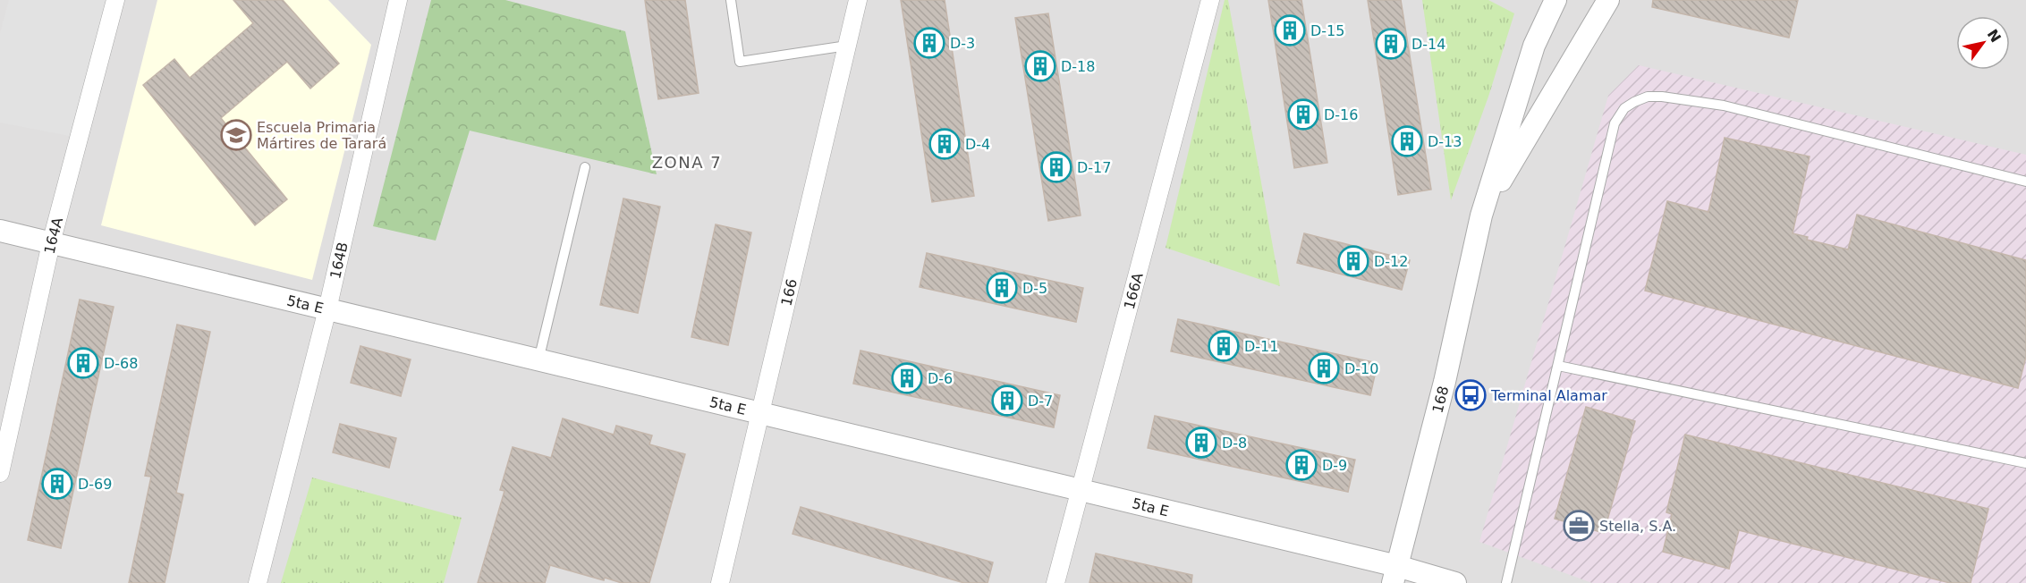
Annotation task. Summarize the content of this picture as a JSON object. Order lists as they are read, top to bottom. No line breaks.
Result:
{"streets":{"street":["164A","164B","166","166A","5ta E","168"]},"crossings":[["164A","5ta E"],["164B","5ta E"],["166","5ta E"],["166A","5ta E"],["5ta E","168"]],"districts":["ZONA 7"],"places":{"building":["D-15","D-3","D-14","D-18","D-16","D-13","D-4","D-17","D-12","D-5","D-11","D-68","D-10","D-6","D-7","D-8","D-9","D-69"],"school or university":["Escuela Primaria Mártires de Tarará"],"bus stop":["Terminal Alamar"],"office":["Stella, S.A."]},"north":"top right"}
